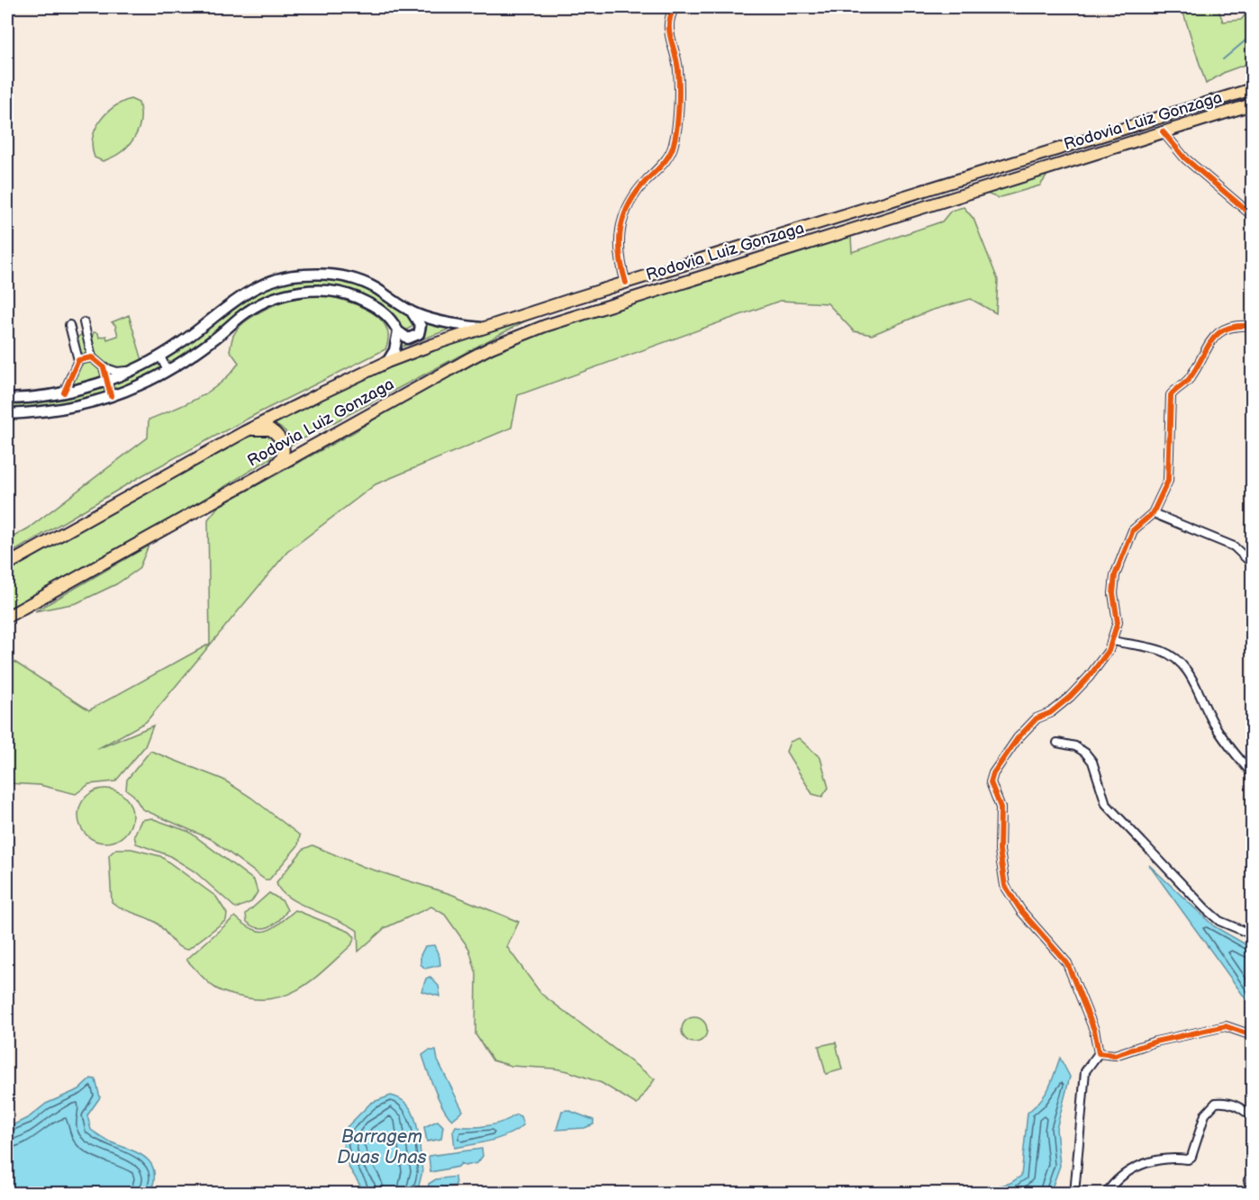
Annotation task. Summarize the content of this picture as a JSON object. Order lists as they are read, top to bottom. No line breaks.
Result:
{"streets":{"highway":["Rodovia Luiz Gonzaga"]},"water":["Barragem Duas Unas"]}
